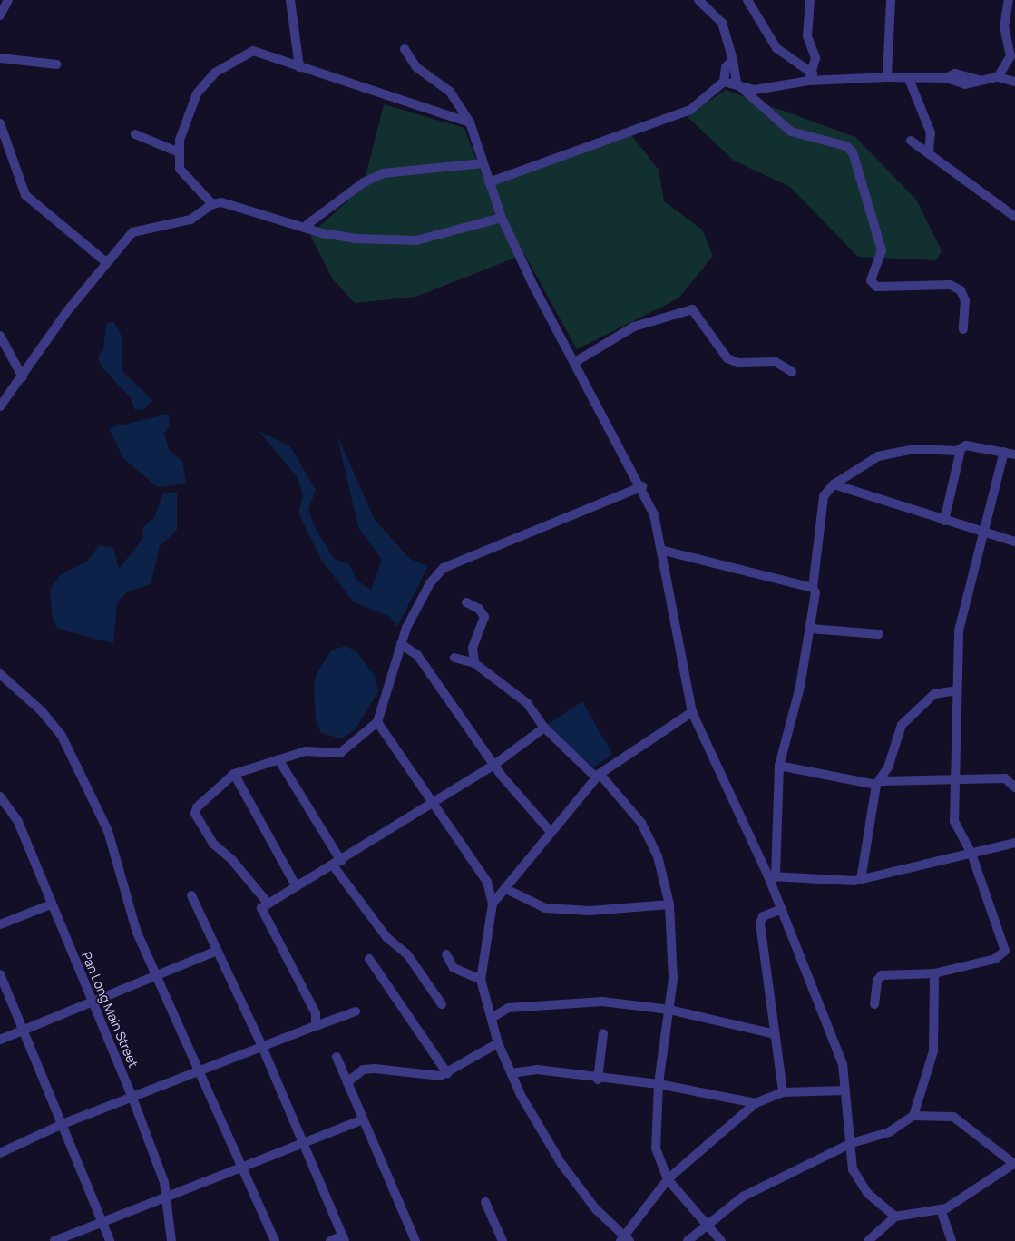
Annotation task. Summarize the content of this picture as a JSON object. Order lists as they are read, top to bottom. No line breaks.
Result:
{"streets":{"street":["Pan Long Main Street"]}}
